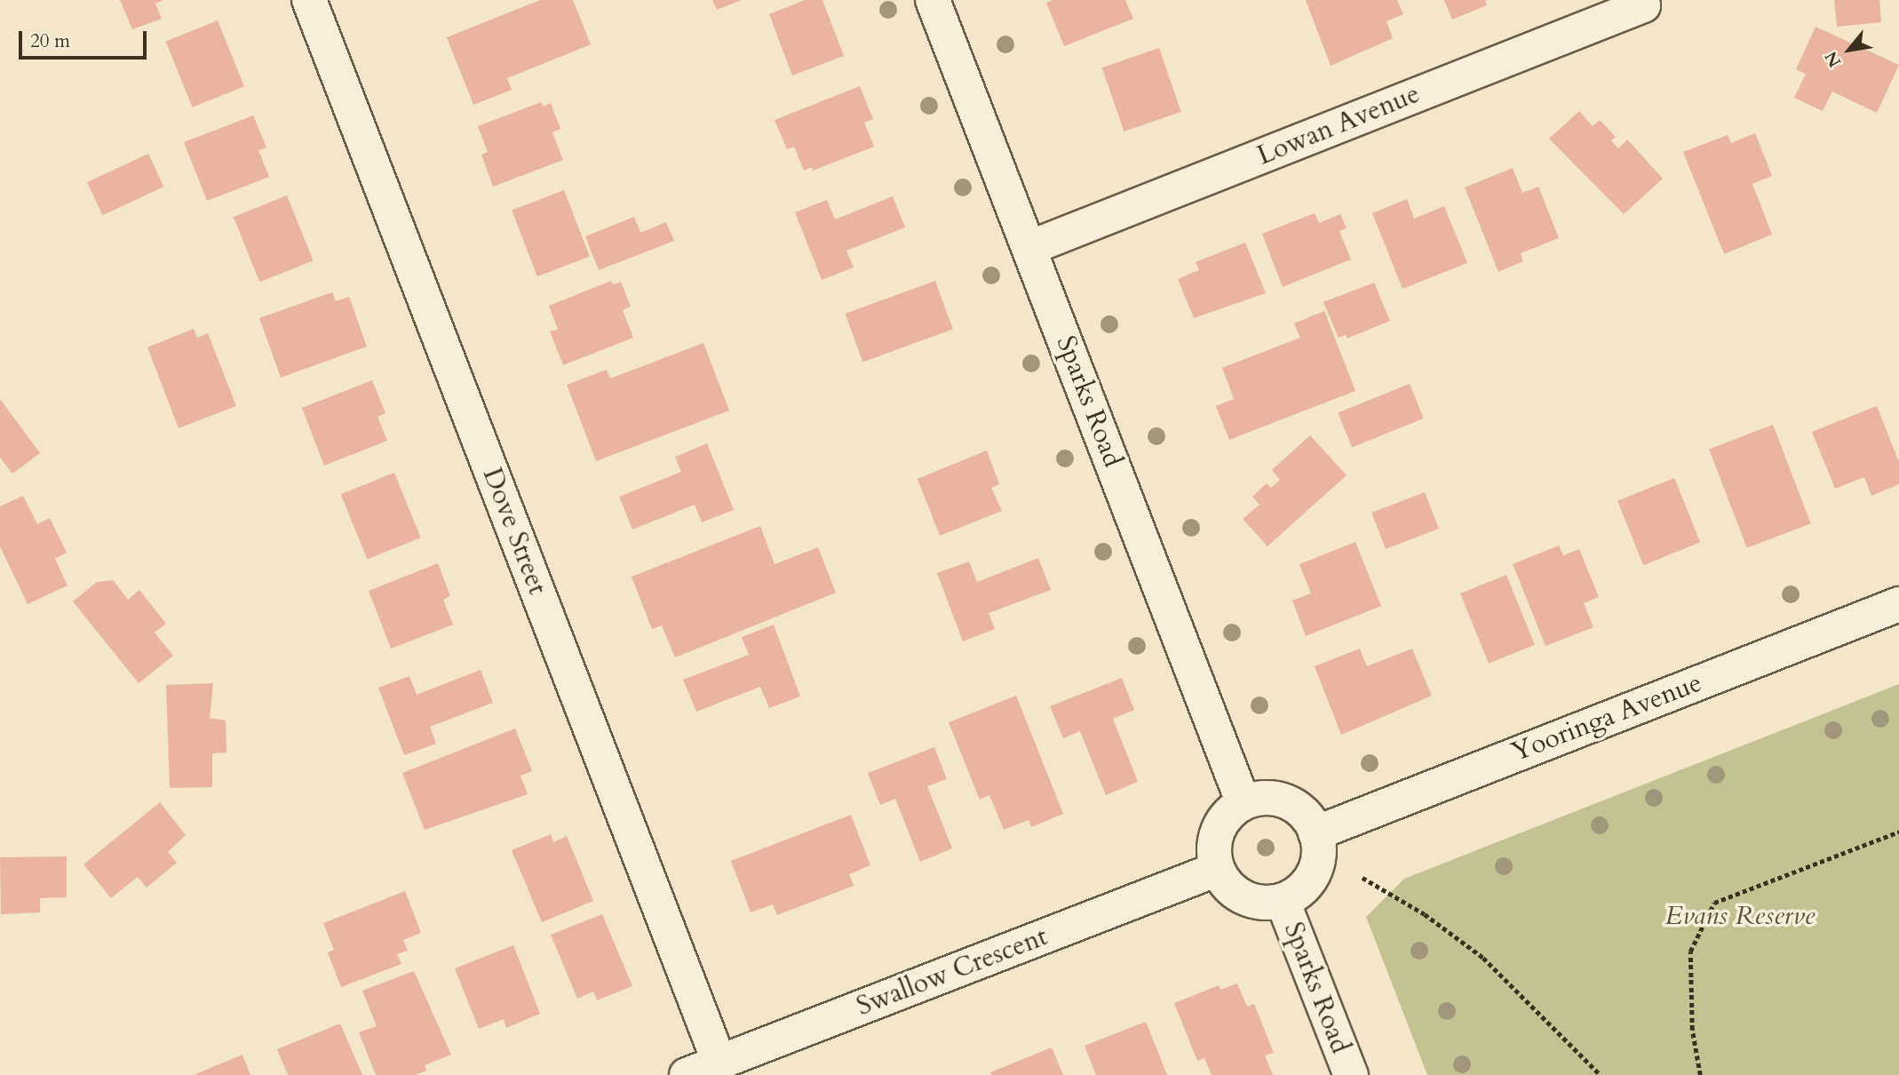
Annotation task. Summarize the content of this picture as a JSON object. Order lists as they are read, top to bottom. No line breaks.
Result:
{"streets":{"street":["Lowan Avenue","Sparks Road","Dove Street","Yooringa Avenue","Swallow Crescent"]},"crossings":[["Lowan Avenue","Sparks Road"],["Sparks Road","Yooringa Avenue"],["Sparks Road","Swallow Crescent"],["Dove Street","Swallow Crescent"],["Yooringa Avenue","Swallow Crescent"]],"parks":["Evans Reserve"],"scale_bar":"20 m","north":"bottom left"}
